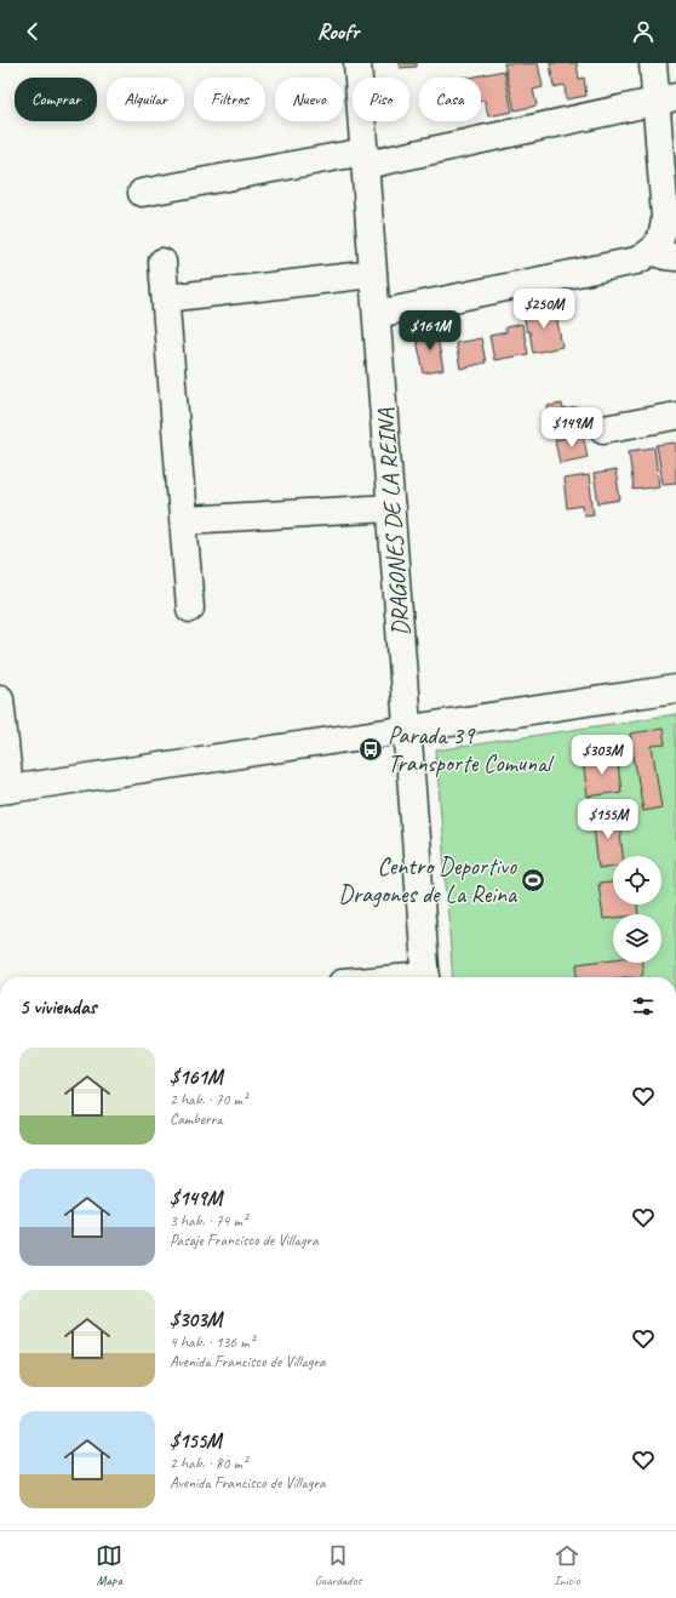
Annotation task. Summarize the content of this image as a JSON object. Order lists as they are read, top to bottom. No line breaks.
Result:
{"streets":{"street":["DRAGONES DE LA REINA"]},"places":{"bus stop":["Parada 39 Transporte Comunal"],"sports":["Centro Deportivo Dragones de La Reina"]},"page":{"header":"Roofr","chip":["Comprar","Alquilar","Filtros","Nuevo","Piso","Casa"],"price":["$250M","$161M","$149M","$303M","$155M"],"heading":"5 viviendas","list":[{"name":"$161M","note":"2 hab. · 70 m² · Camberra"},{"name":"$149M","note":"3 hab. · 74 m² · Pasaje Francisco de Villagra"},{"name":"$303M","note":"4 hab. · 136 m² · Avenida Francisco de Villagra"},{"name":"$155M","note":"2 hab. · 80 m² · Avenida Francisco de Villagra"}],"tabs":["Mapa","Guardados","Inicio"]}}
